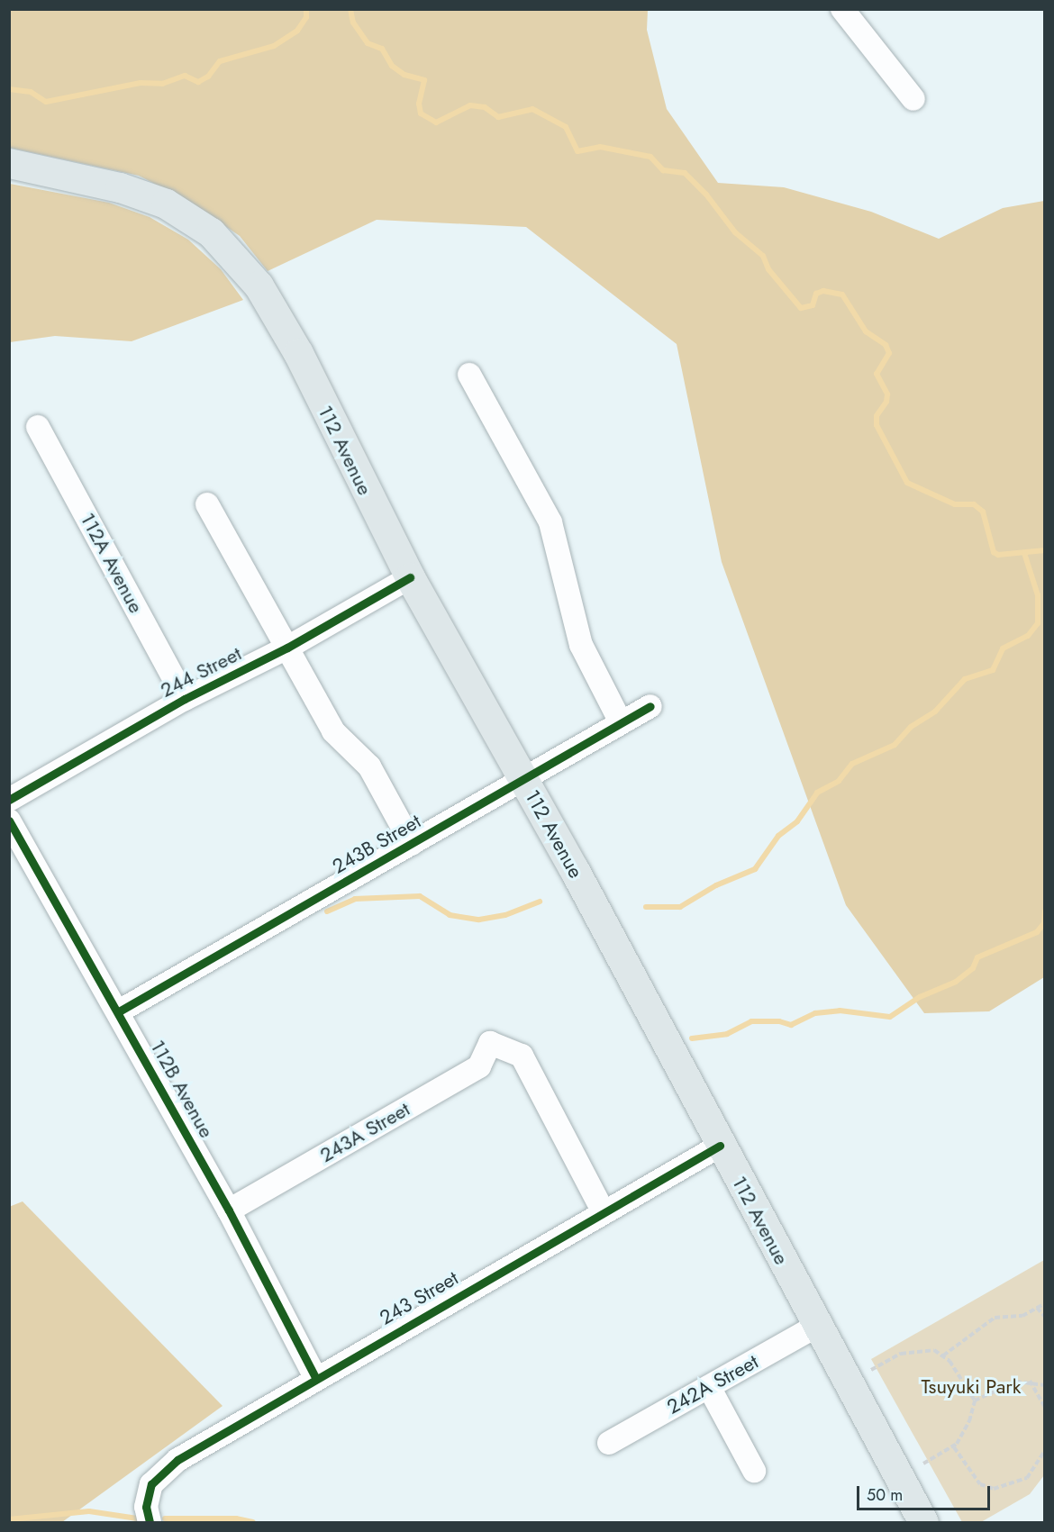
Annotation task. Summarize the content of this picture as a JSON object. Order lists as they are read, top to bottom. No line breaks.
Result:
{"streets":{"main road":["112 Avenue"],"street":["112A Avenue","244 Street","243B Street","112B Avenue","243A Street","243 Street","242A Street"]},"crossings":[["112 Avenue","244 Street"],["112 Avenue","243B Street"],["112 Avenue","243 Street"],["112 Avenue","242A Street"],["112A Avenue","244 Street"],["243B Street","112B Avenue"],["112B Avenue","243A Street"],["112B Avenue","243 Street"],["243A Street","243 Street"]],"parks":["Tsuyuki Park"],"scale_bar":"50 m"}
